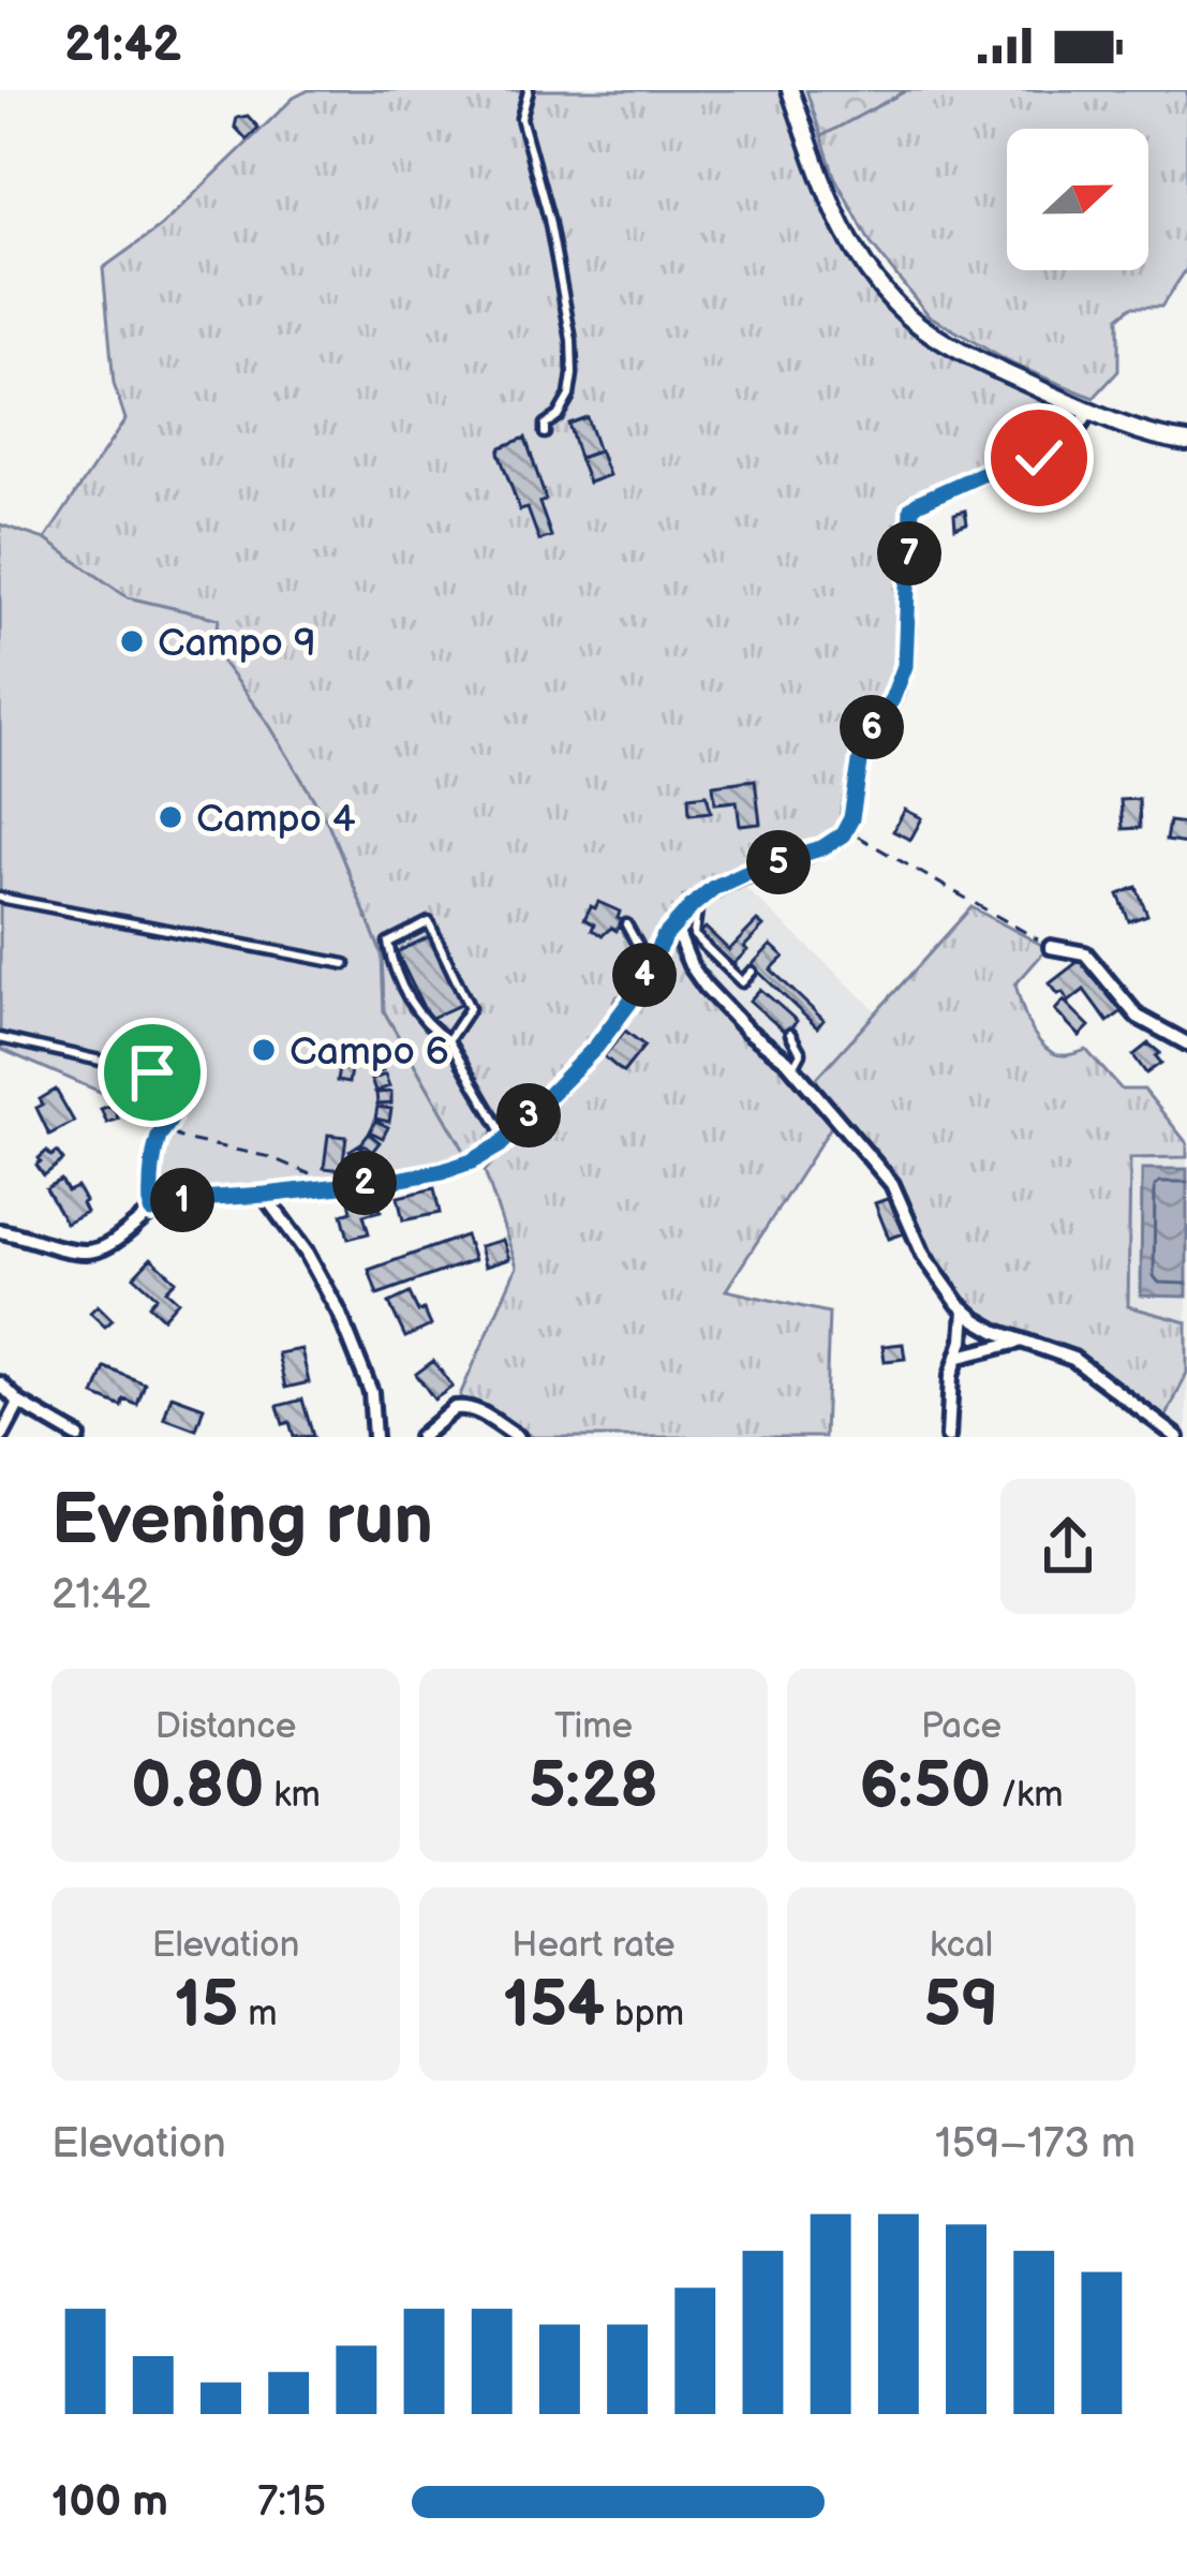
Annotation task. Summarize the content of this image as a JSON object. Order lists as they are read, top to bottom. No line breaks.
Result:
{"places":["Campo 9","Campo 4","Campo 6"],"north":"right","page":{"status":"21:42","pins":["7","6","5","4","3","2","1"],"heading":["Evening run","21:42"],"stats":[["Distance","0.80 km"],["Time","5:28"],["Pace","6:50 /km"],["Elevation","15 m"],["Heart rate","154 bpm"],["kcal","59"]],"chart":["Elevation","159–173 m"],"list":[{"name":"100 m","note":"7:15"}]}}
